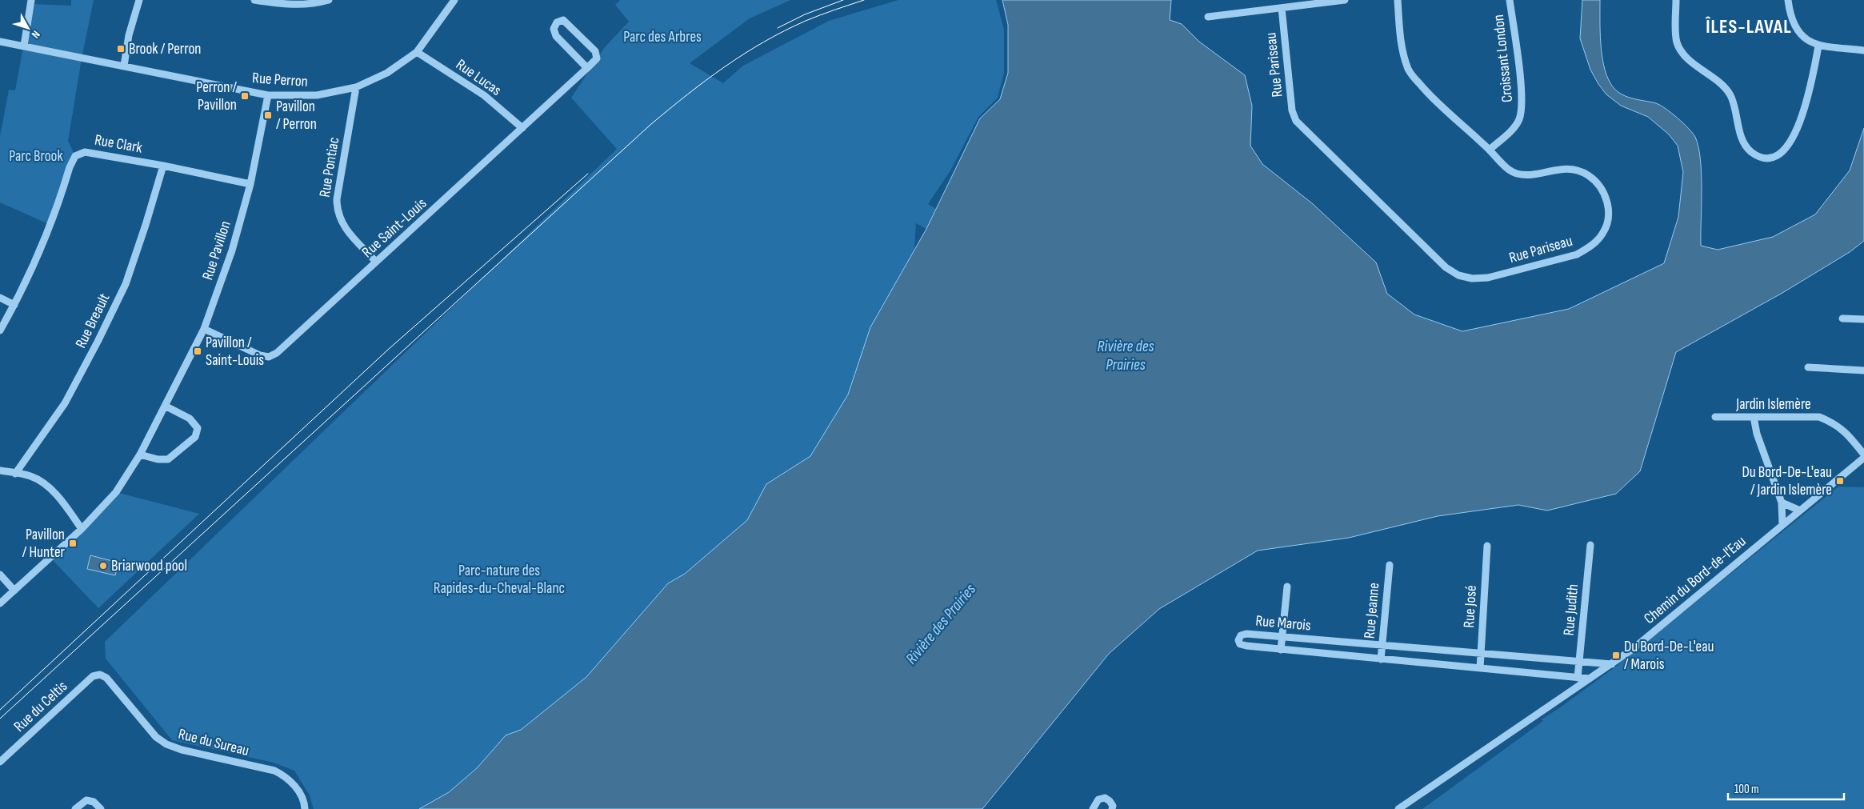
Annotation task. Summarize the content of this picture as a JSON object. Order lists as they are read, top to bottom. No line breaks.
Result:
{"streets":{"street":["Croissant London","Rue Pariseau","Rue Lucas","Rue Perron","Rue Clark","Rue Pontiac","Rue Saint-Louis","Rue Pavillon","Rue Breault","Jardin Islemère","Chemin du Bord-de-l'Eau","Rue José","Rue Judith","Rue Jeanne","Rue Marois","Rue du Celtis","Rue du Sureau"]},"crossings":[["Croissant London","Rue Pariseau"],["Rue Lucas","Rue Perron"],["Rue Lucas","Rue Saint-Louis"],["Rue Perron","Rue Pontiac"],["Rue Perron","Rue Pavillon"],["Rue Clark","Rue Pavillon"],["Rue Clark","Rue Breault"],["Rue Pontiac","Rue Saint-Louis"],["Rue Saint-Louis","Rue Pavillon"],["Chemin du Bord-de-l'Eau","Rue Marois"],["Rue José","Rue Marois"],["Rue Judith","Rue Marois"],["Rue Jeanne","Rue Marois"],["Rue du Celtis","Rue du Sureau"]],"districts":["ÎLES-LAVAL"],"water":["Rivière des Prairies"],"parks":["Parc des Arbres","Parc Brook","Parc-nature des Rapides-du-Cheval-Blanc"],"places":{"transit":["Brook / Perron","Perron / Pavillon","Pavillon / Perron","Pavillon / Saint-Louis","Du Bord-De-L'eau / Jardin Islemère","Pavillon / Hunter","Du Bord-De-L'eau / Marois"],"other":["Briarwood pool"]},"scale_bar":"100 m","north":"bottom right"}
